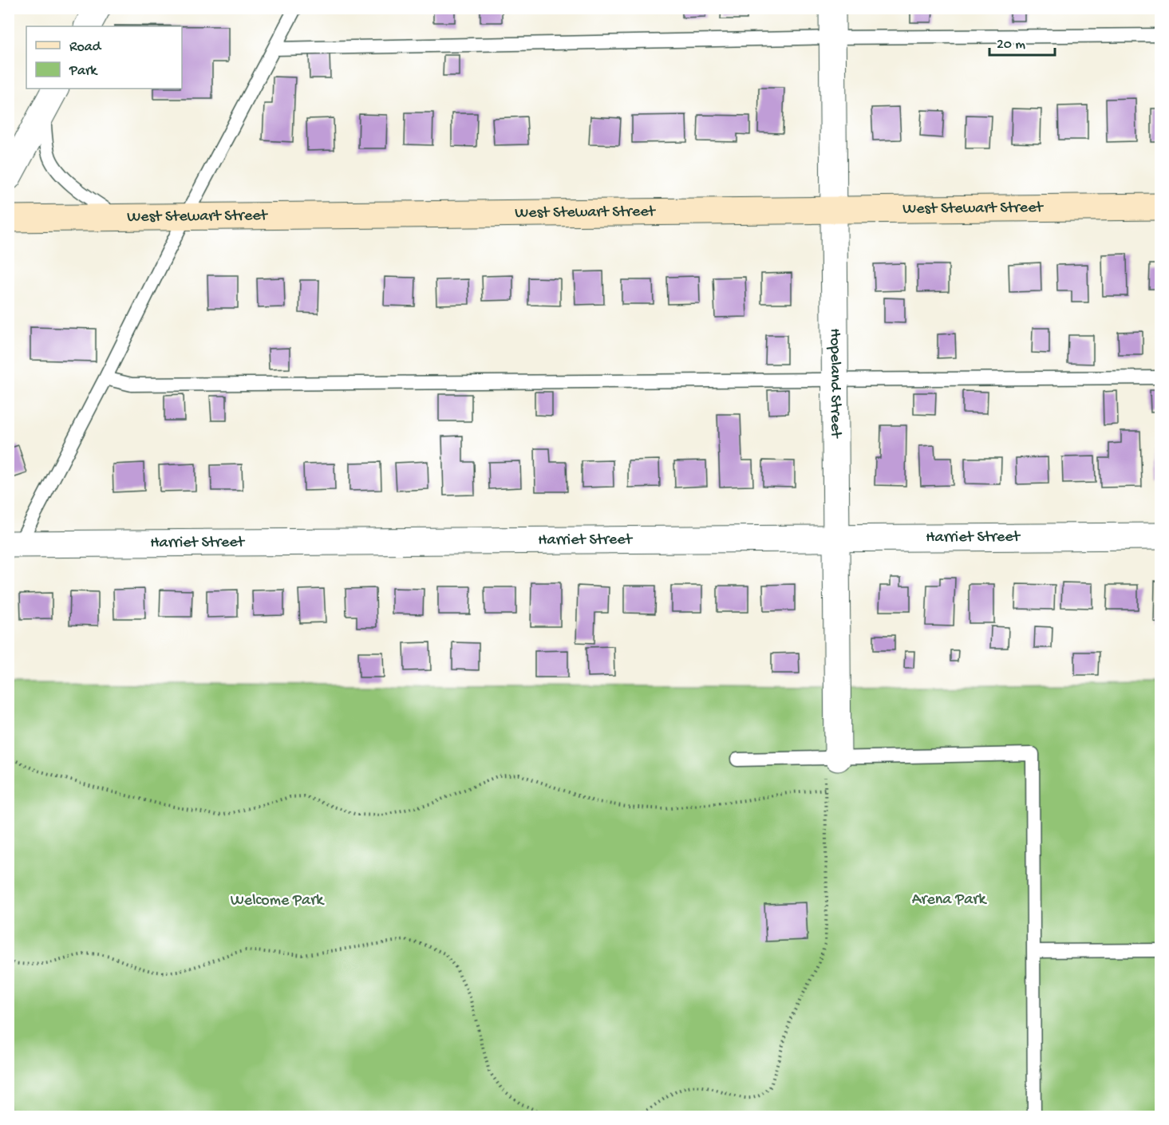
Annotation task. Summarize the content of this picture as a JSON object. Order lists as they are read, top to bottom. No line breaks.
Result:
{"streets":{"main road":["West Stewart Street"],"street":["Hopeland Street","Harriet Street"]},"crossings":[["West Stewart Street","Hopeland Street"],["Hopeland Street","Harriet Street"]],"parks":["Arena Park","Welcome Park"],"legend":["Road","Park"],"scale_bar":"20 m"}
